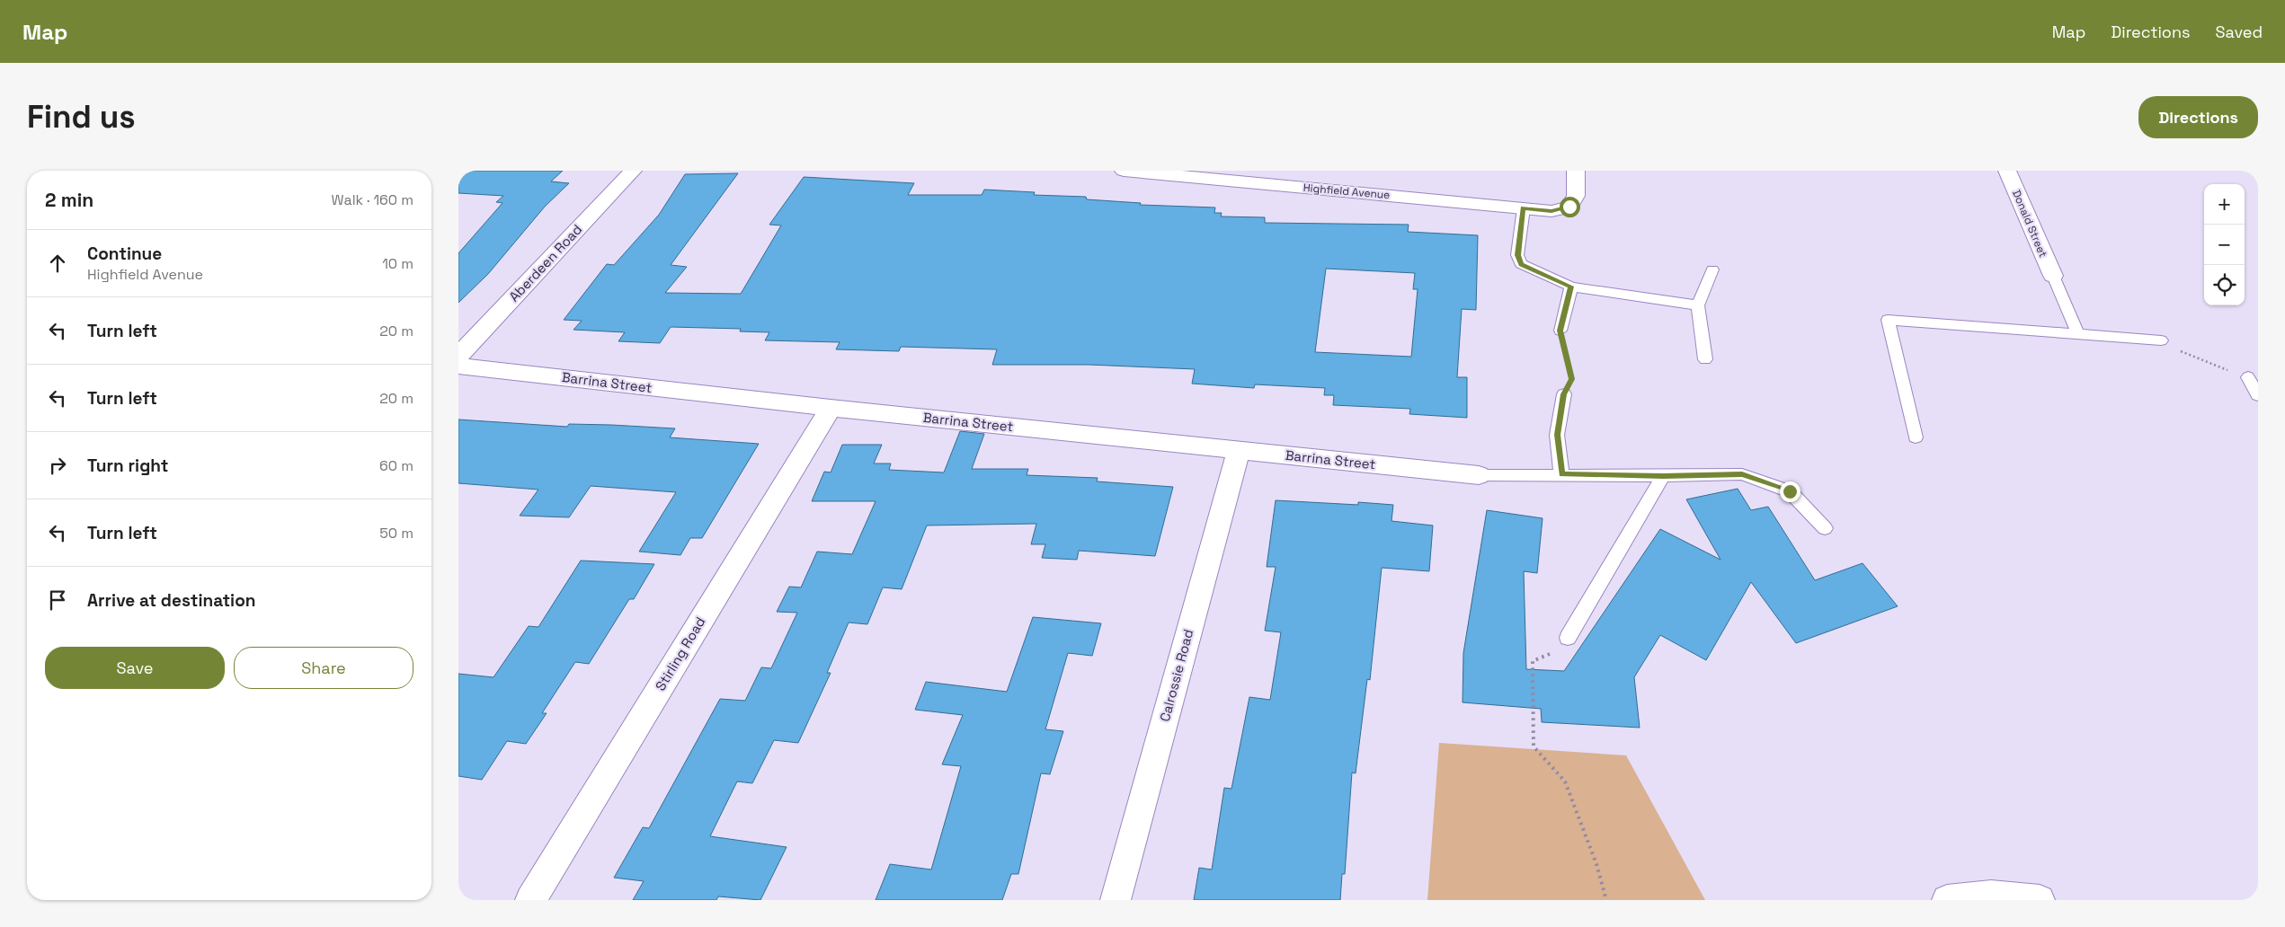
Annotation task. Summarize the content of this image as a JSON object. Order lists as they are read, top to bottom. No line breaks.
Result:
{"streets":{"street":["Highfield Avenue","Donald Street","Aberdeen Road","Barrina Street","Stirling Road","Calrossie Road"]},"crossings":[["Barrina Street","Stirling Road"],["Barrina Street","Calrossie Road"]],"page":{"header":"Map","nav":["Map","Directions","Saved"],"buttons":["Directions",["Save","Share"]],"title":"Find us","heading":["2 min","Walk · 160 m"],"map_buttons":["+","−"],"list":[["Continue","Highfield Avenue","10 m"],["Turn left","20 m"],["Turn left","20 m"],["Turn right","60 m"],["Turn left","50 m"],"Arrive at destination"]}}
